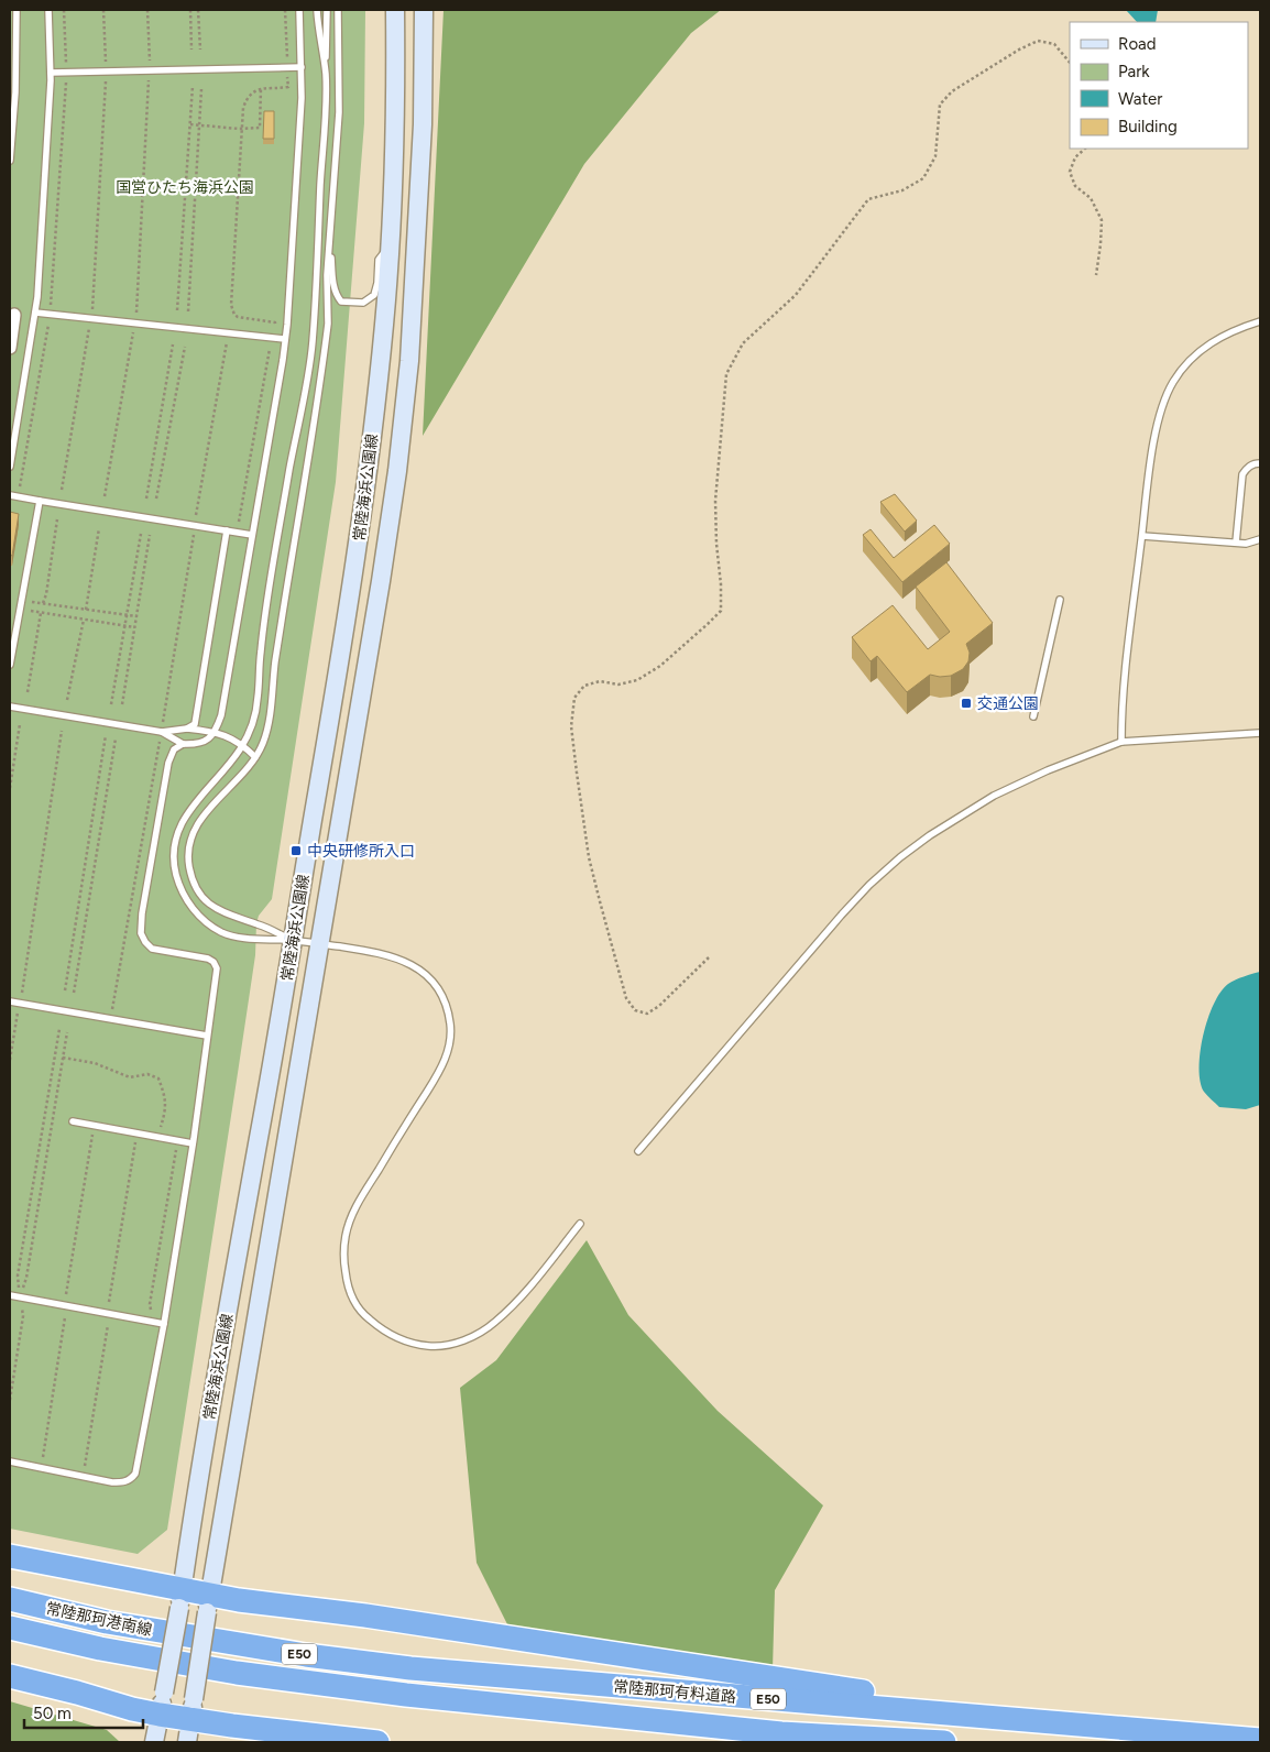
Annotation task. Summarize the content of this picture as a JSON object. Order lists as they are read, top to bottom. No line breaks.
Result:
{"streets":{"highway":["常陸那珂港南線","E50","常陸那珂有料道路"],"main road":["常陸海浜公園線"]},"crossings":[["常陸那珂港南線","常陸那珂有料道路"]],"parks":["国営ひたち海浜公園"],"places":{"transit":["交通公園","中央研修所入口"]},"legend":["Road","Park","Water","Building"],"scale_bar":"50 m"}
